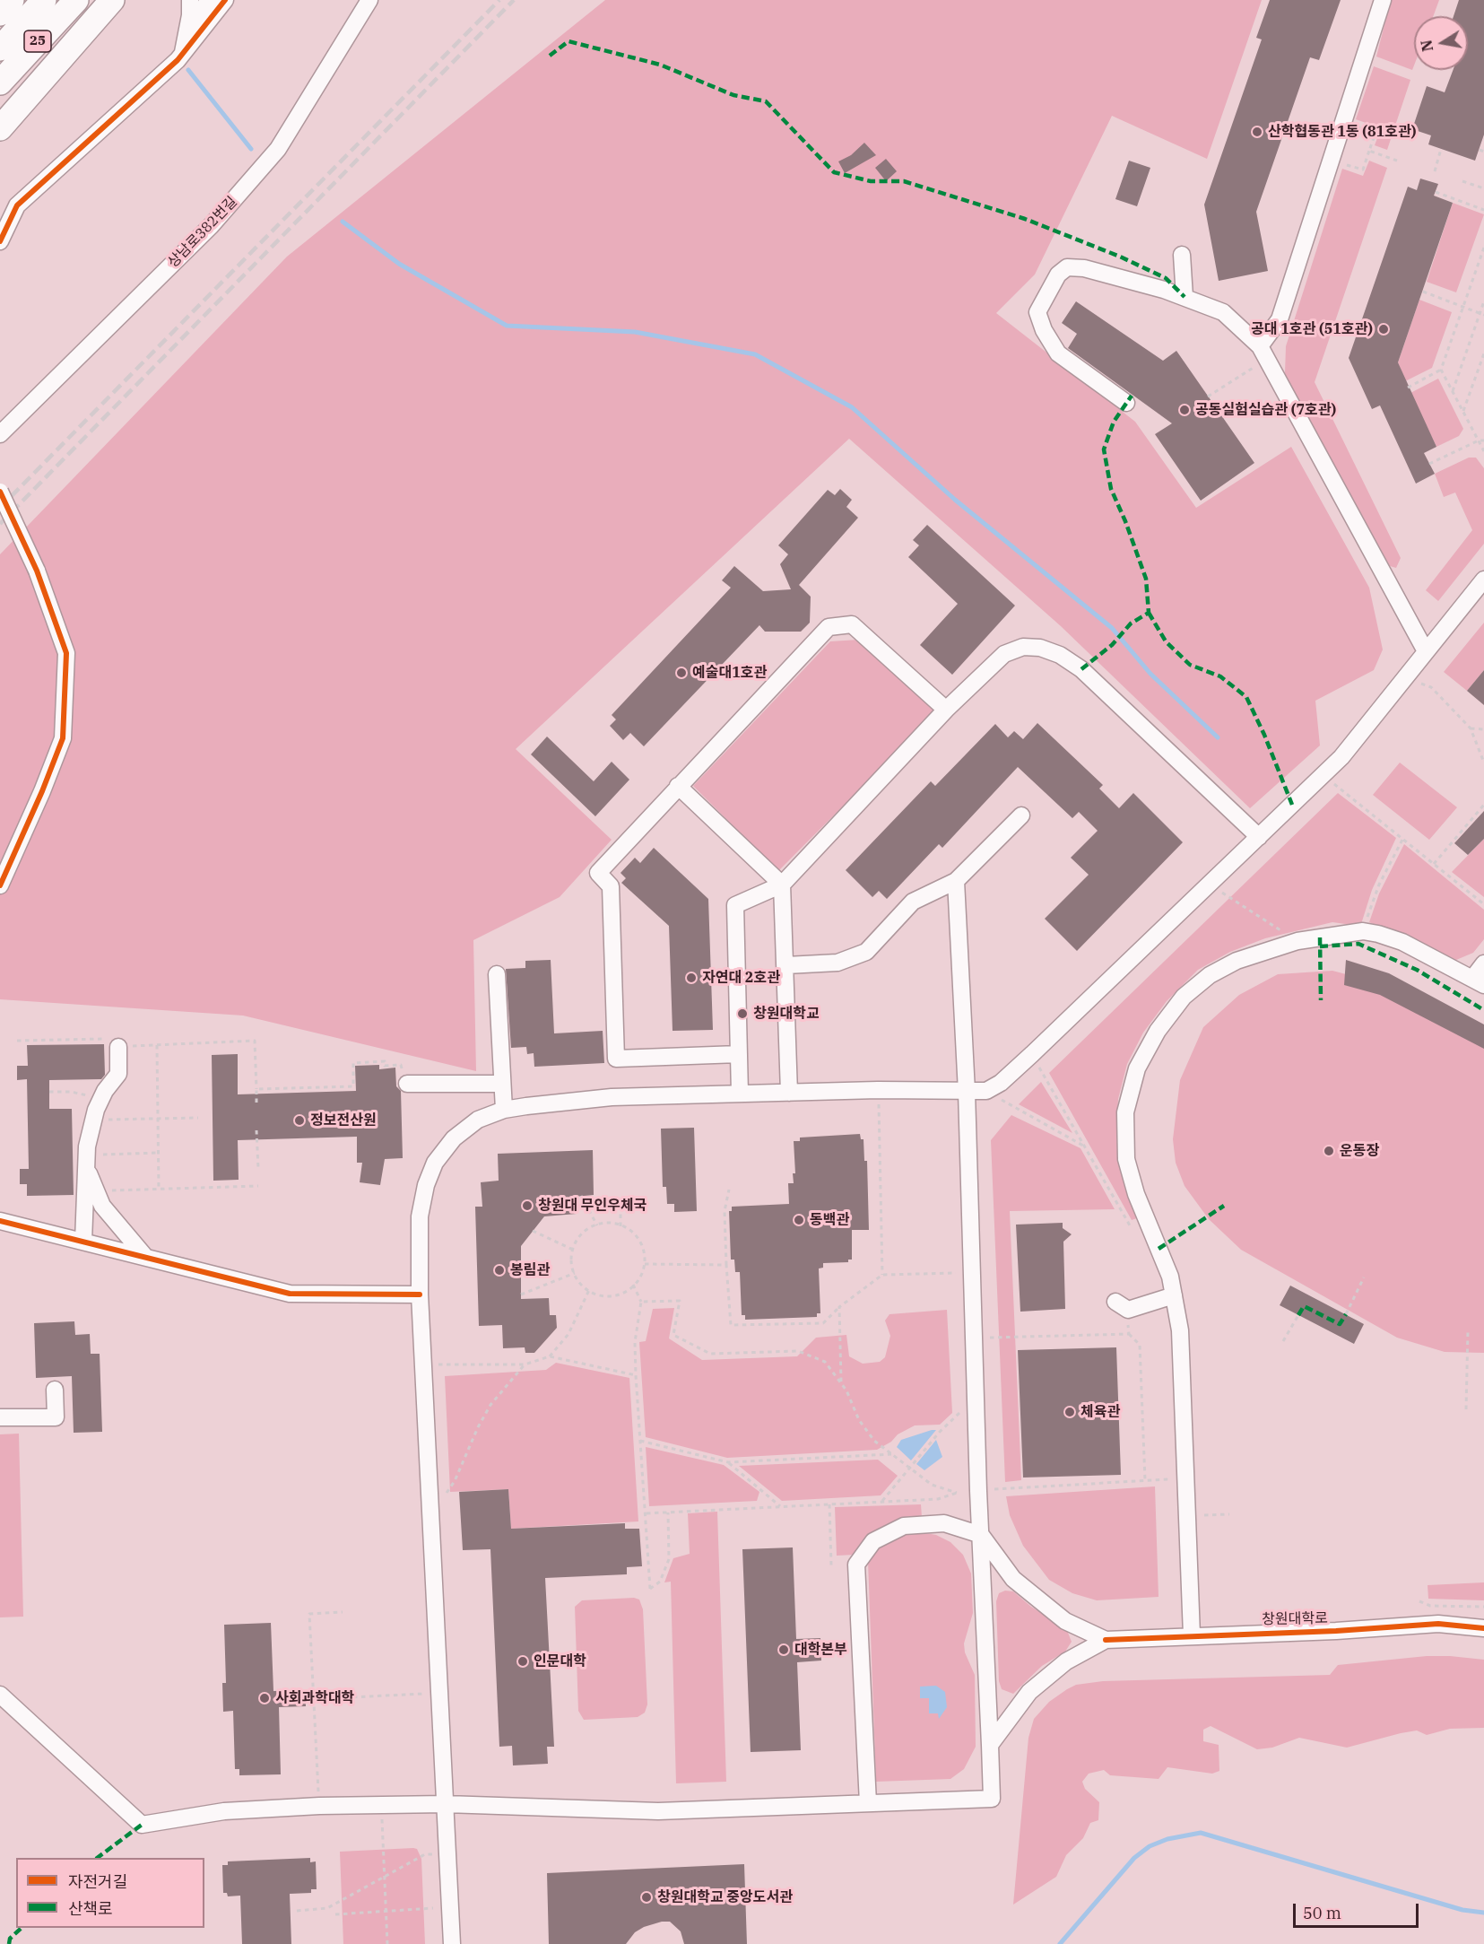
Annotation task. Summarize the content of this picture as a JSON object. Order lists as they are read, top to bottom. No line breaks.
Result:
{"streets":{"highway":["25"],"street":["상남로382번길","창원대학로"]},"places":["산학협동관 1동 (81호관)","공대 1호관 (51호관)","공동실험실습관 (7호관)","예술대1호관","자연대 2호관","창원대학교","정보전산원","운동장","창원대 무인우체국","동백관","봉림관","체육관","대학본부","인문대학","사회과학대학","창원대학교 중앙도서관"],"legend":["자전거길","산책로"],"scale_bar":"50 m","north":"left"}
